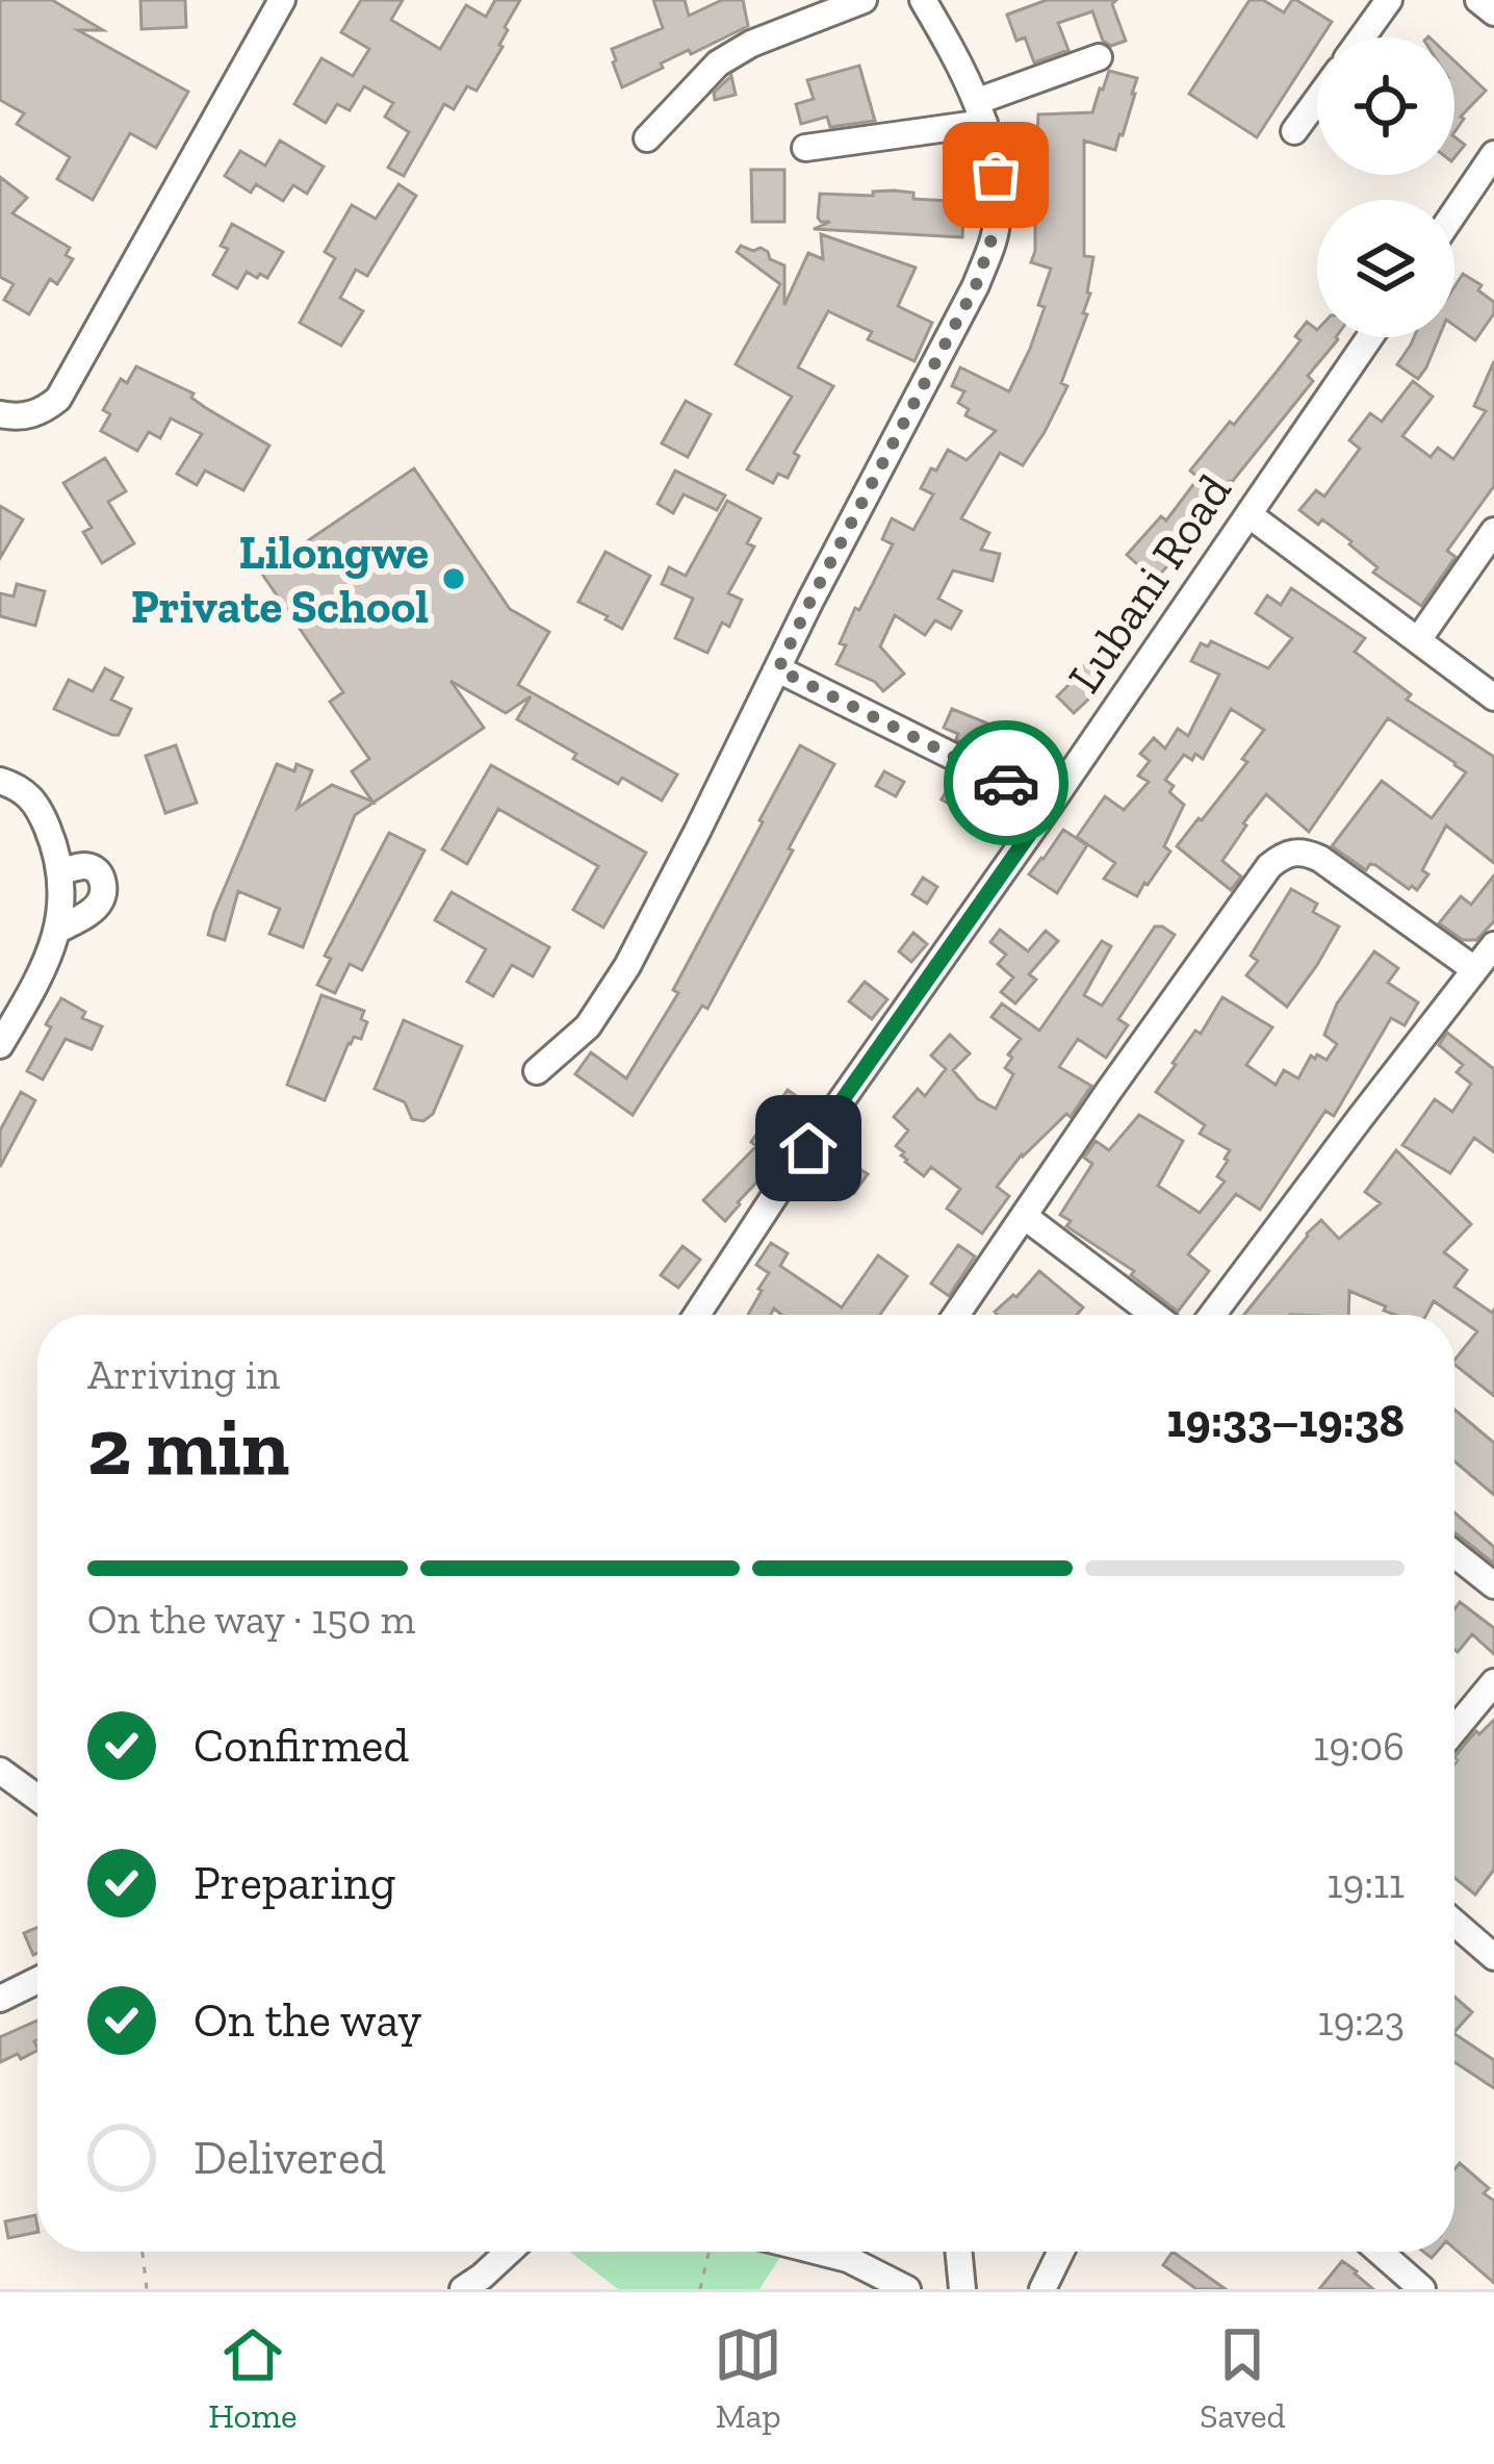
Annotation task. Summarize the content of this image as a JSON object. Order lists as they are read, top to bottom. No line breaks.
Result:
{"streets":{"street":["Lubani Road"]},"places":["Lilongwe Private School"],"page":{"heading":["2 min","Arriving in","19:33–19:38"],"bar":"On the way · 150 m","list":[["Confirmed","19:06"],["Preparing","19:11"],["On the way","19:23"],"Delivered"],"tabs":["Home","Map","Saved"]}}
